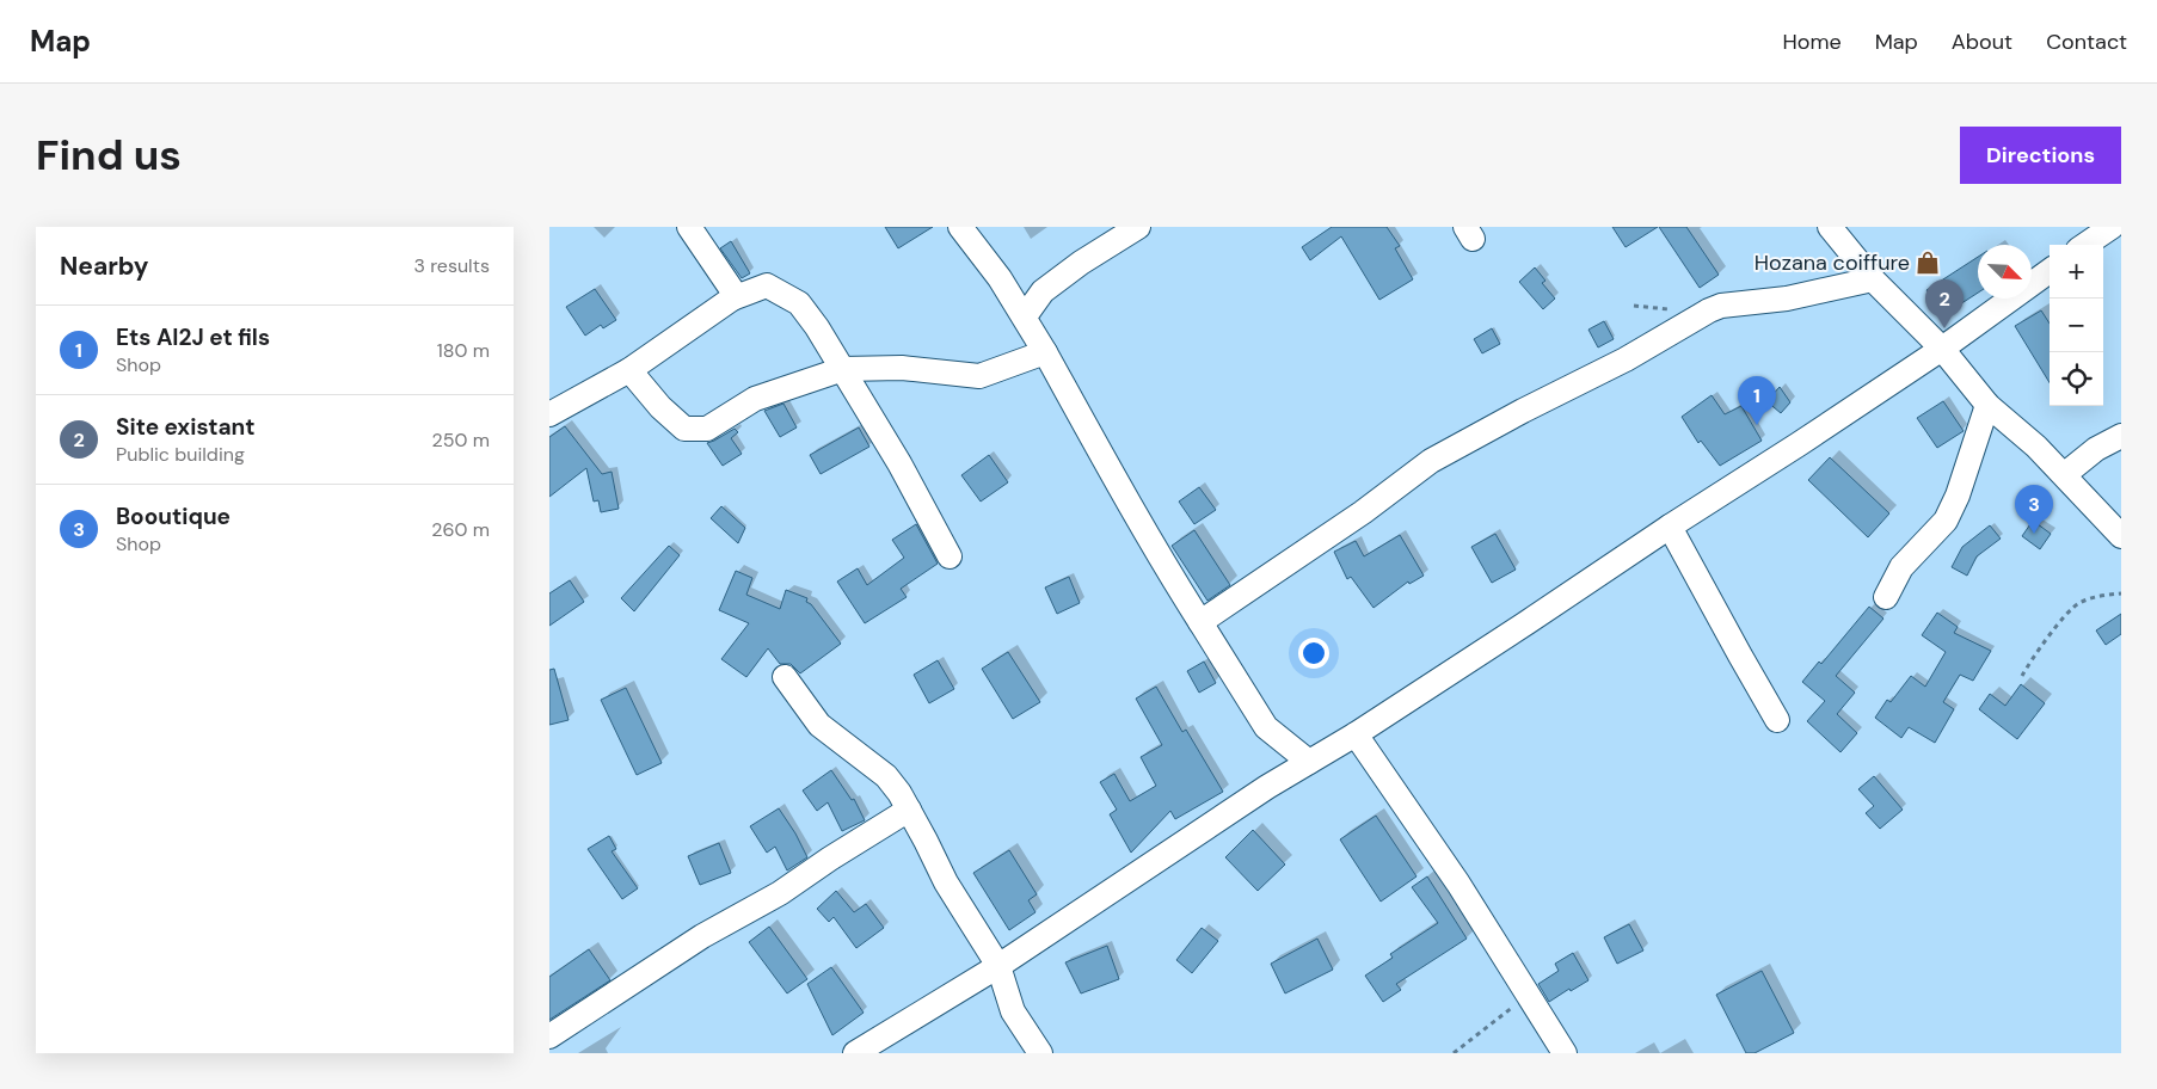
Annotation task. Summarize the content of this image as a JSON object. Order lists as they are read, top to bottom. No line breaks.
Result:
{"places":{"shop":["Hozana coiffure"]},"north":"bottom right","page":{"header":"Map","nav":["Home","Map","About","Contact"],"buttons":"Directions","title":"Find us","heading":["Nearby","3 results"],"map_buttons":["+","−"],"pins":["2","1","3"],"list":[{"mark":"1","name":"Ets AI2J et fils","note":"Shop","value":"180 m"},{"mark":"2","name":"Site existant","note":"Public building","value":"250 m"},{"mark":"3","name":"Booutique","note":"Shop","value":"260 m"}]}}
